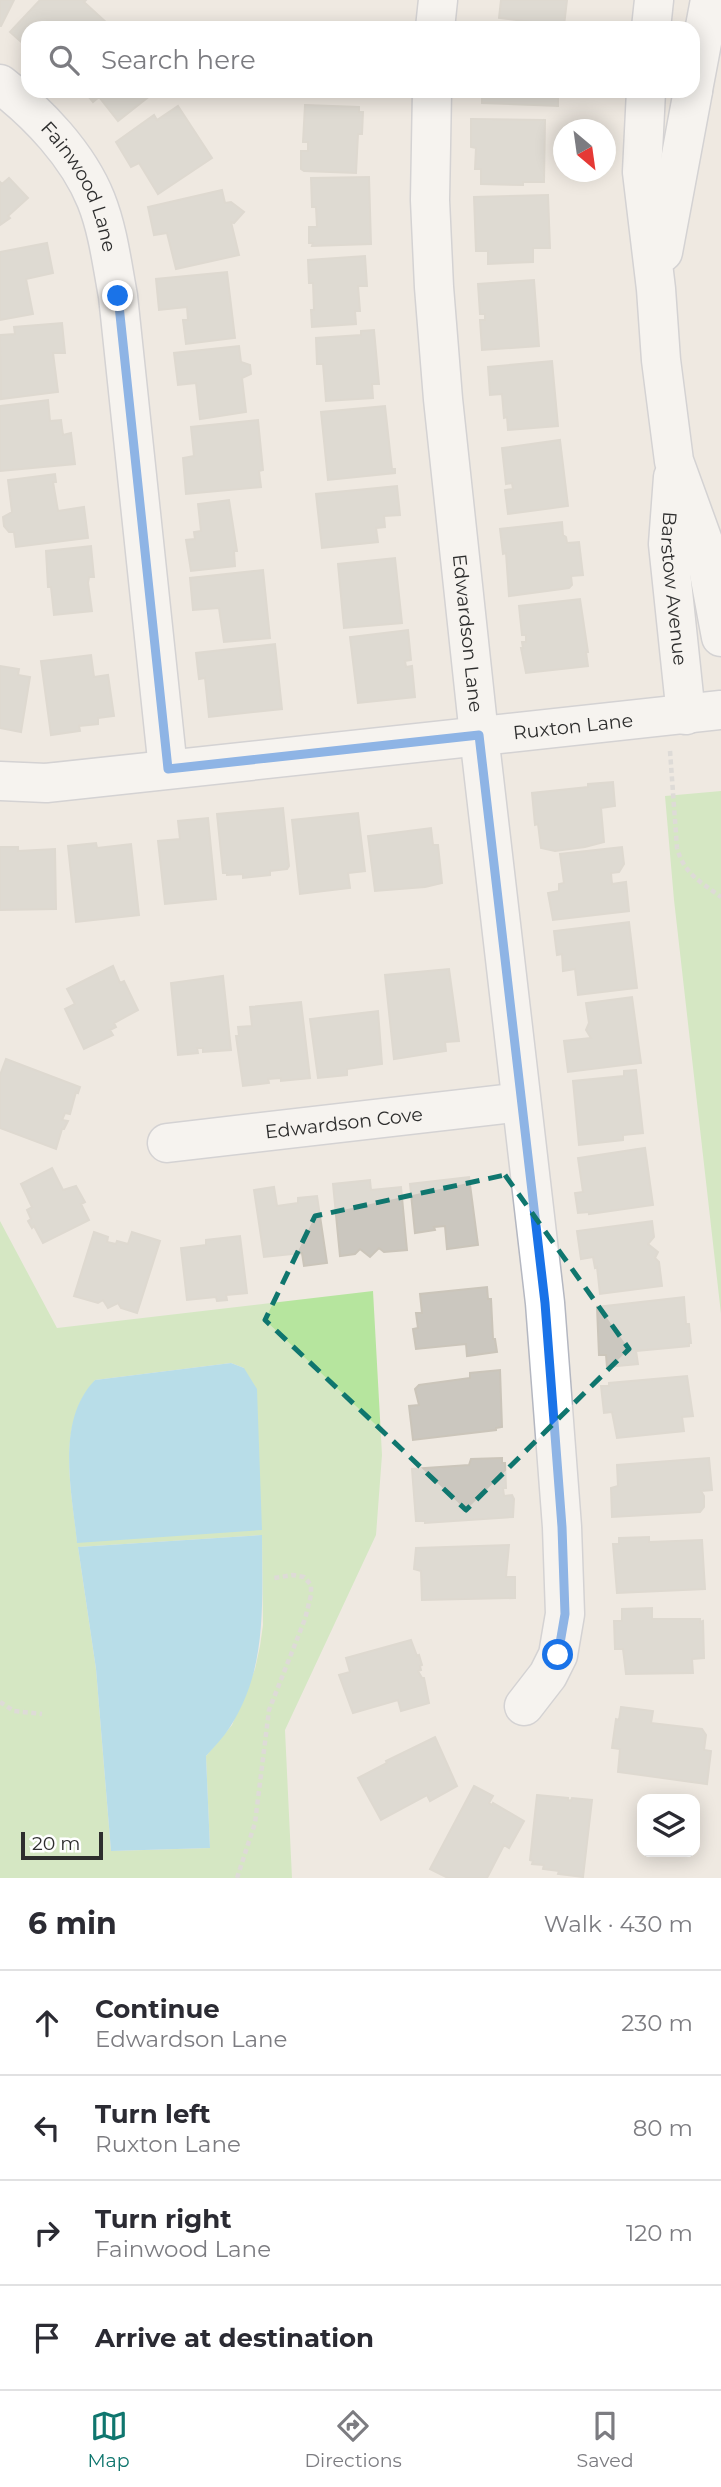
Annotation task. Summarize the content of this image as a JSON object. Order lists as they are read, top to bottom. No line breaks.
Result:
{"streets":{"street":["Fainwood Lane","Barstow Avenue","Edwardson Lane","Ruxton Lane","Edwardson Cove"]},"crossings":[["Fainwood Lane","Ruxton Lane"],["Barstow Avenue","Ruxton Lane"],["Edwardson Lane","Ruxton Lane"],["Edwardson Lane","Edwardson Cove"]],"scale_bar":"20 m","north":"bottom right","page":{"search":"Search here","scale":"20 m","heading":["6 min","Walk · 430 m"],"list":[["Continue","Edwardson Lane","230 m"],["Turn left","Ruxton Lane","80 m"],["Turn right","Fainwood Lane","120 m"],"Arrive at destination"],"nav":["Map","Directions","Saved"]}}
